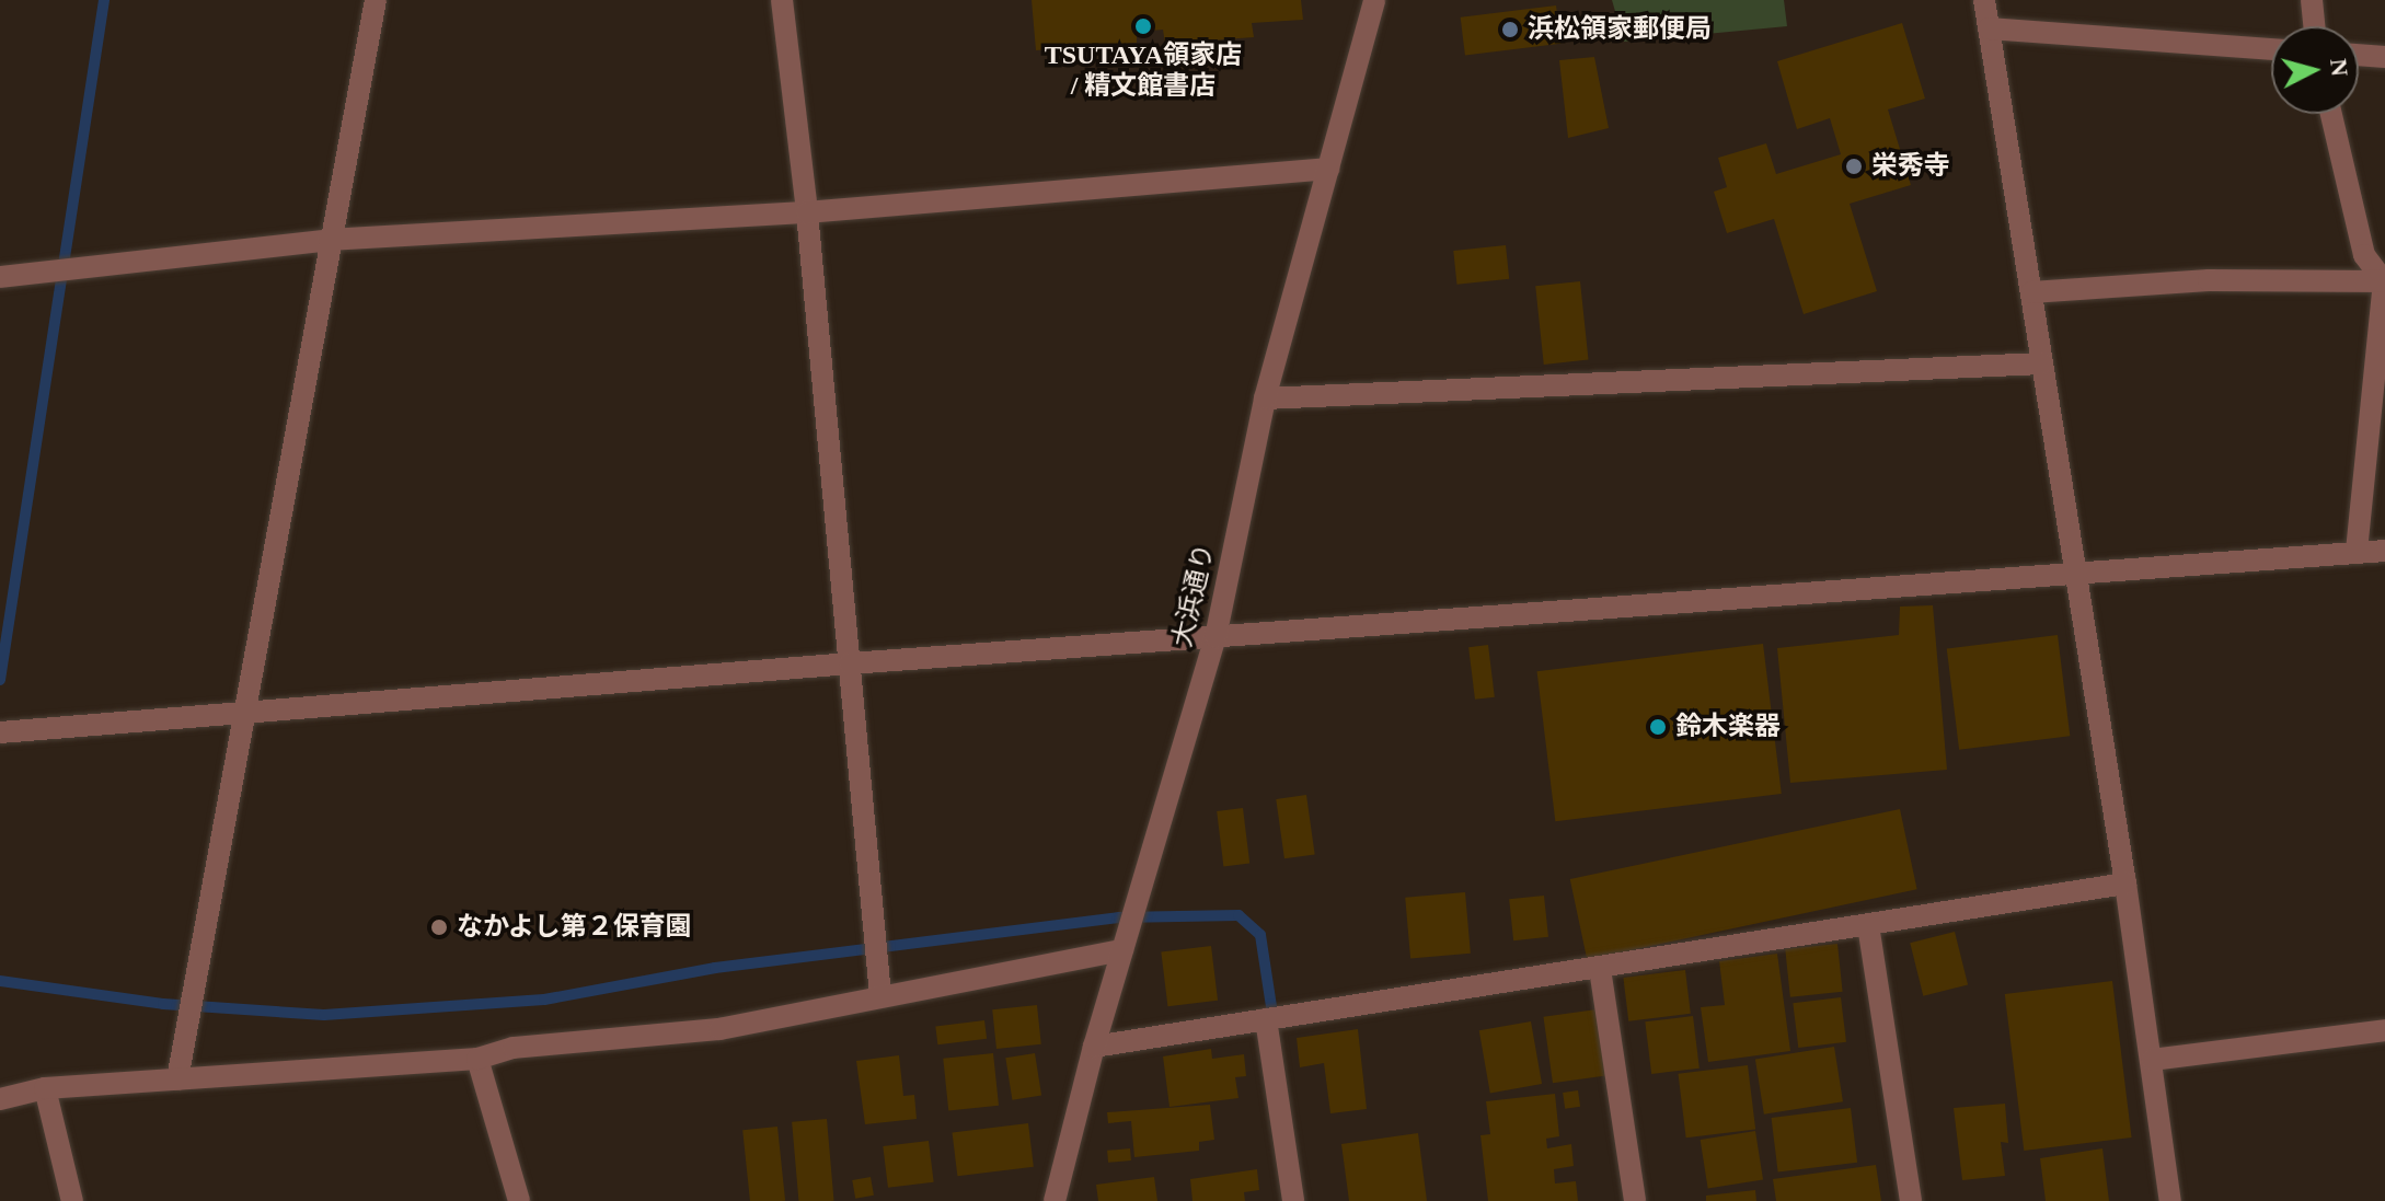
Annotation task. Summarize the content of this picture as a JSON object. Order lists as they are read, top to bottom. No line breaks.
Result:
{"streets":{"street":["大浜通り"]},"places":["TSUTAYA領家店 / 精文館書店","浜松領家郵便局","栄秀寺","鈴木楽器","なかよし第２保育園"],"north":"right"}
